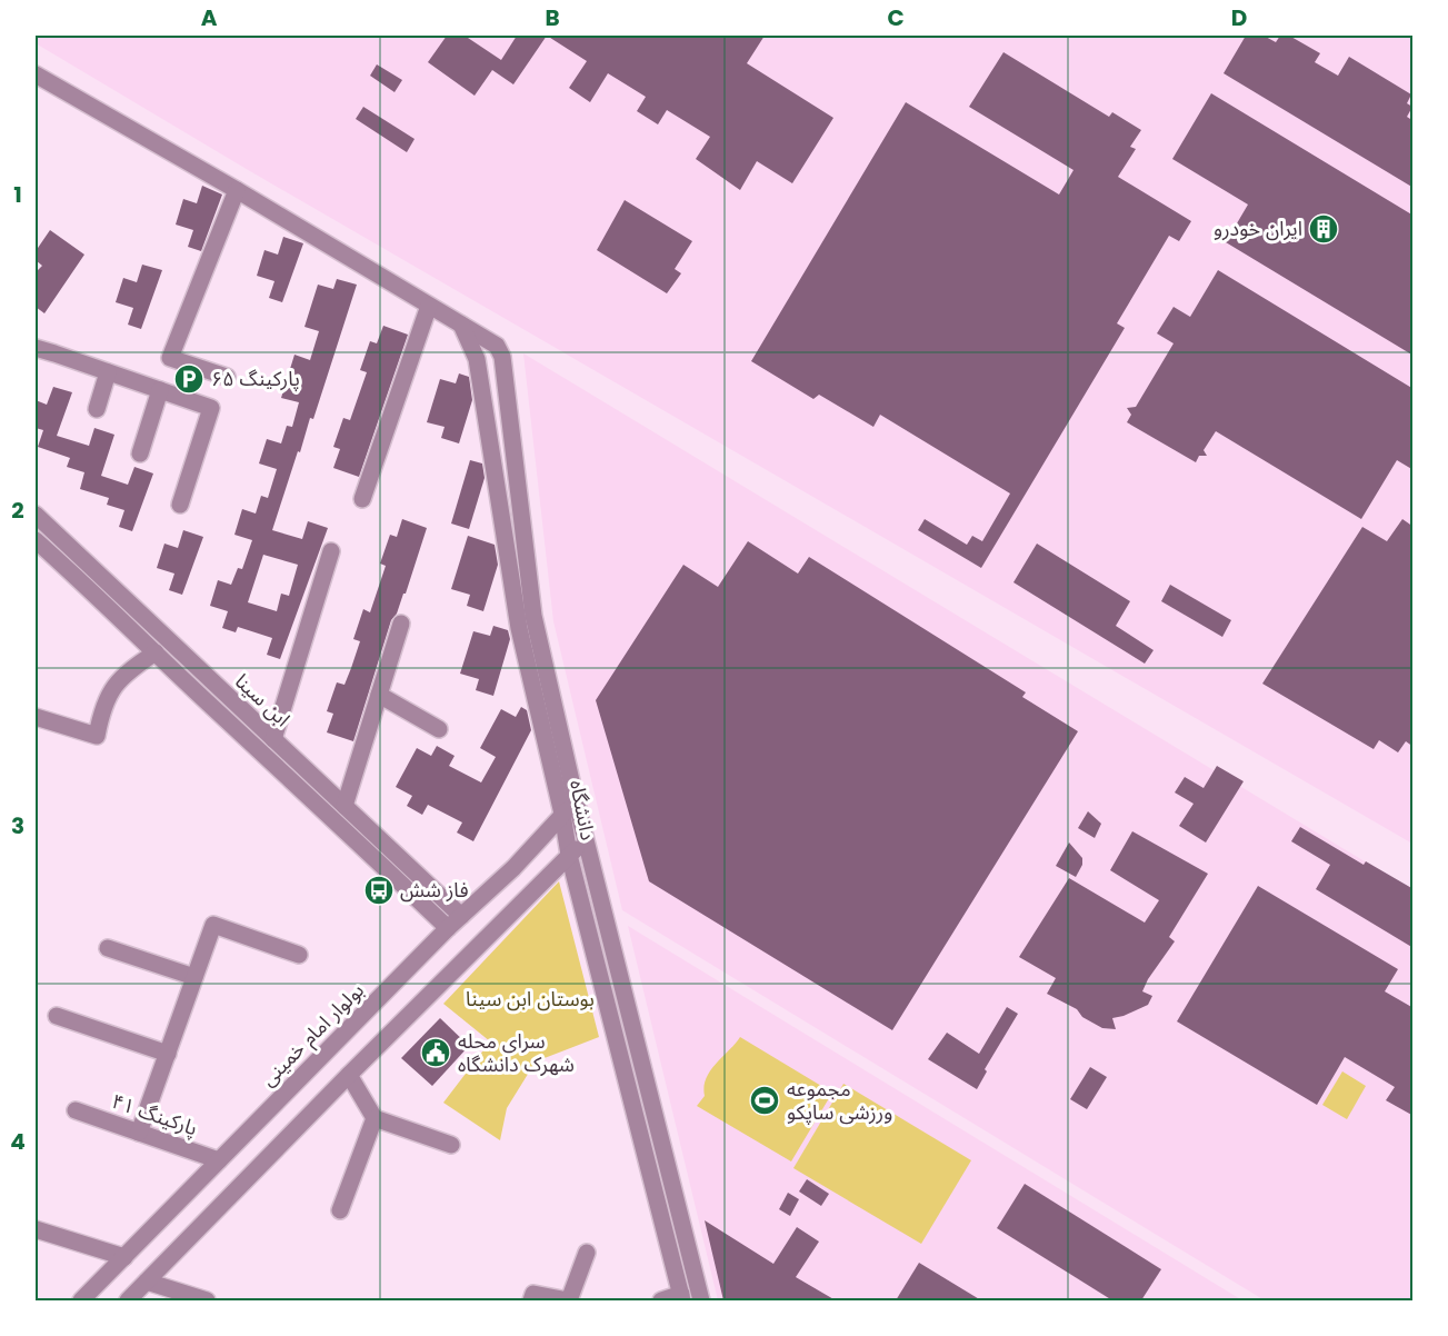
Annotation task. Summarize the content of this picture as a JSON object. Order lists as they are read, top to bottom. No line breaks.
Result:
{"streets":{"street":["ابن سینا","دانشگاه","بولوار امام خمینی","پارکینگ ۴۱"]},"crossings":[["ابن سینا","بولوار امام خمینی"],["دانشگاه","بولوار امام خمینی"],["بولوار امام خمینی","پارکینگ ۴۱"]],"parks":["بوستان ابن سینا"],"places":{"building":["ایران خودرو"],"parking":["پارکینگ ۶۵"],"bus stop":["فاز شش"],"public building":["سرای محله شهرک دانشگاه"],"sports":["مجموعه ورزشی ساپکو"]},"grid":{"columns":["A","B","C","D"],"rows":["1","2","3","4"]}}
